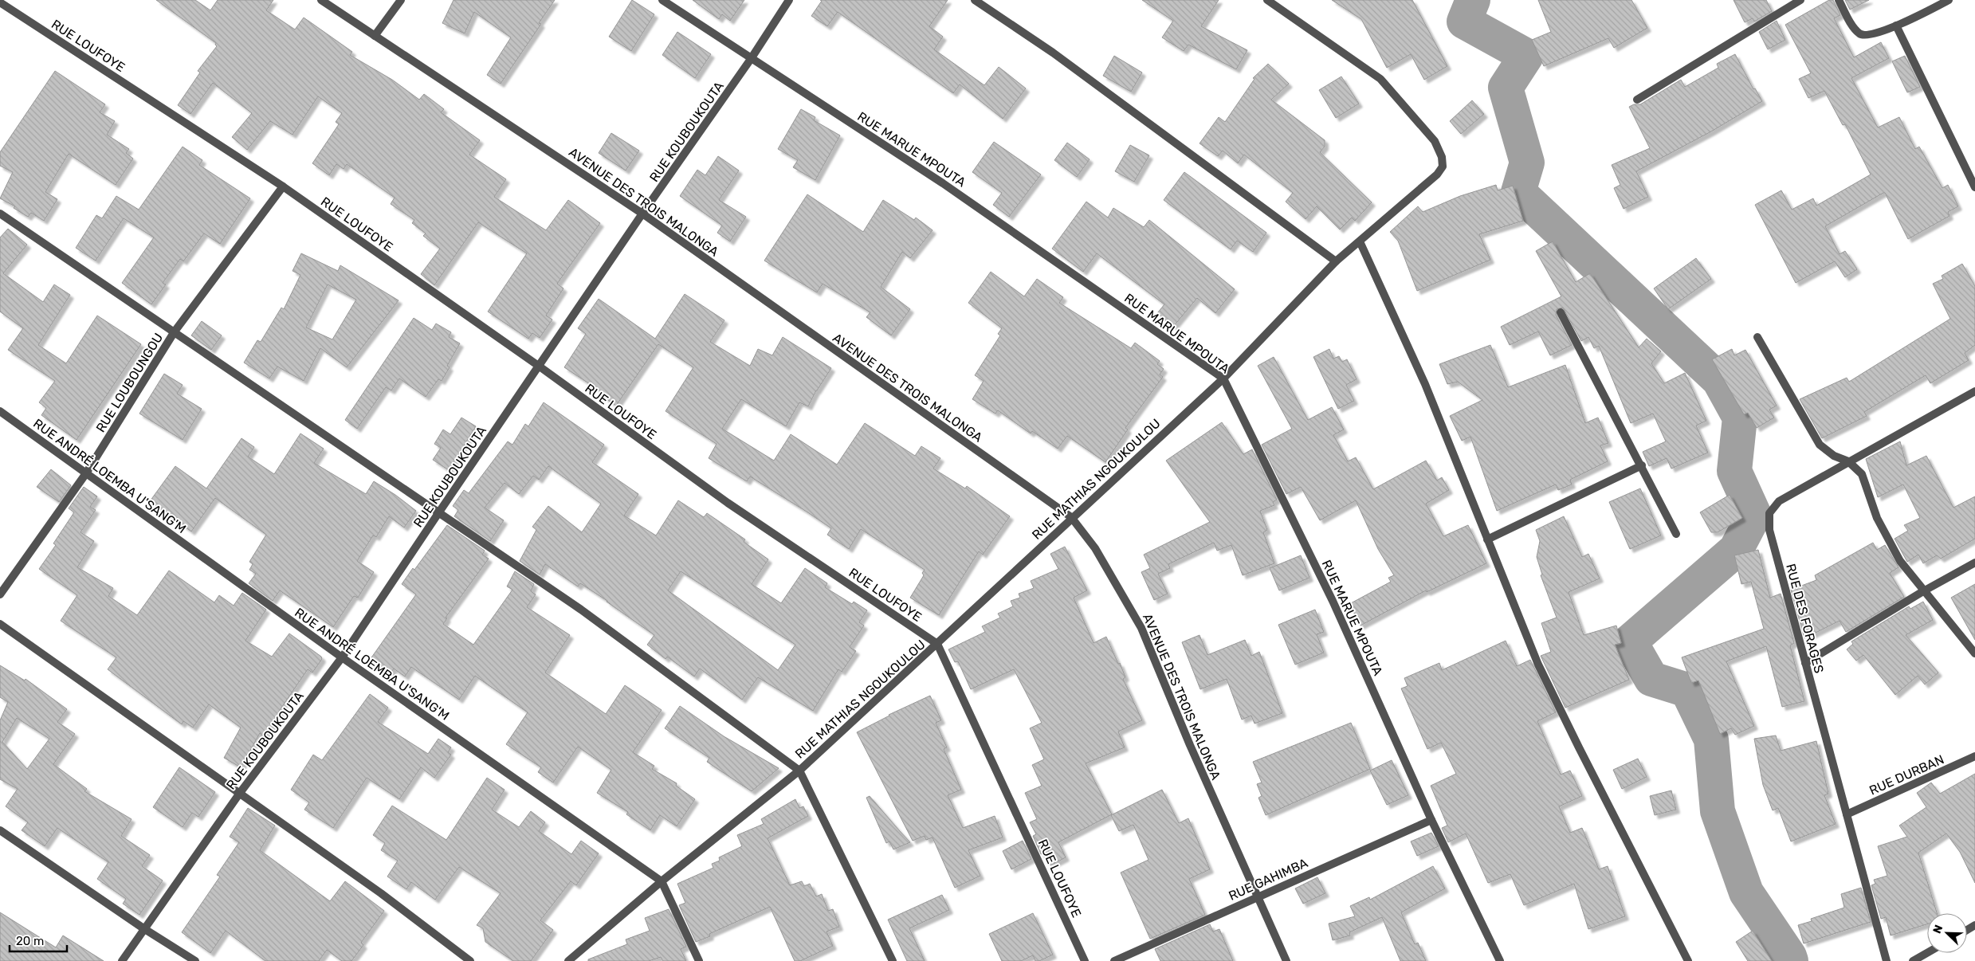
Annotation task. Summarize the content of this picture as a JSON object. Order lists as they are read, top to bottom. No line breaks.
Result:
{"streets":{"street":["RUE LOUFOYE","RUE KOUBOUKOUTA","RUE MARUE MPOUTA","AVENUE DES TROIS MALONGA","RUE LOUBOUNGOU","RUE ANDRÉ LOEMBA U'SANG'M","RUE MATHIAS NGOUKOULOU","RUE DES FORAGES","RUE DURBAN","RUE GAHIMBA"]},"crossings":[["RUE LOUFOYE","RUE KOUBOUKOUTA"],["RUE LOUFOYE","RUE LOUBOUNGOU"],["RUE LOUFOYE","RUE MATHIAS NGOUKOULOU"],["RUE KOUBOUKOUTA","RUE MARUE MPOUTA"],["RUE KOUBOUKOUTA","AVENUE DES TROIS MALONGA"],["RUE KOUBOUKOUTA","RUE ANDRÉ LOEMBA U'SANG'M"],["RUE MARUE MPOUTA","RUE MATHIAS NGOUKOULOU"],["RUE MARUE MPOUTA","RUE GAHIMBA"],["AVENUE DES TROIS MALONGA","RUE MATHIAS NGOUKOULOU"],["AVENUE DES TROIS MALONGA","RUE GAHIMBA"],["RUE LOUBOUNGOU","RUE ANDRÉ LOEMBA U'SANG'M"],["RUE ANDRÉ LOEMBA U'SANG'M","RUE MATHIAS NGOUKOULOU"],["RUE DES FORAGES","RUE DURBAN"]],"scale_bar":"20 m","north":"top left"}
